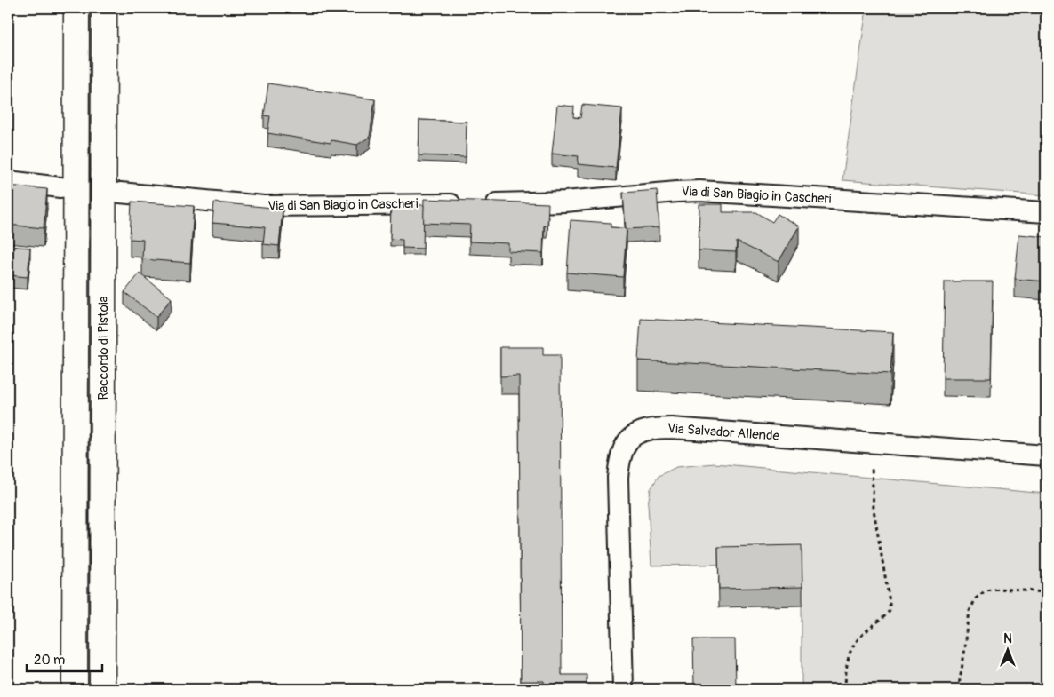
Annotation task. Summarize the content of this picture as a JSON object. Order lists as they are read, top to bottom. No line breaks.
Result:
{"streets":{"highway":["Raccordo di Pistoia"],"street":["Via di San Biagio in Cascheri","Via Salvador Allende"]},"scale_bar":"20 m","north":"top"}
